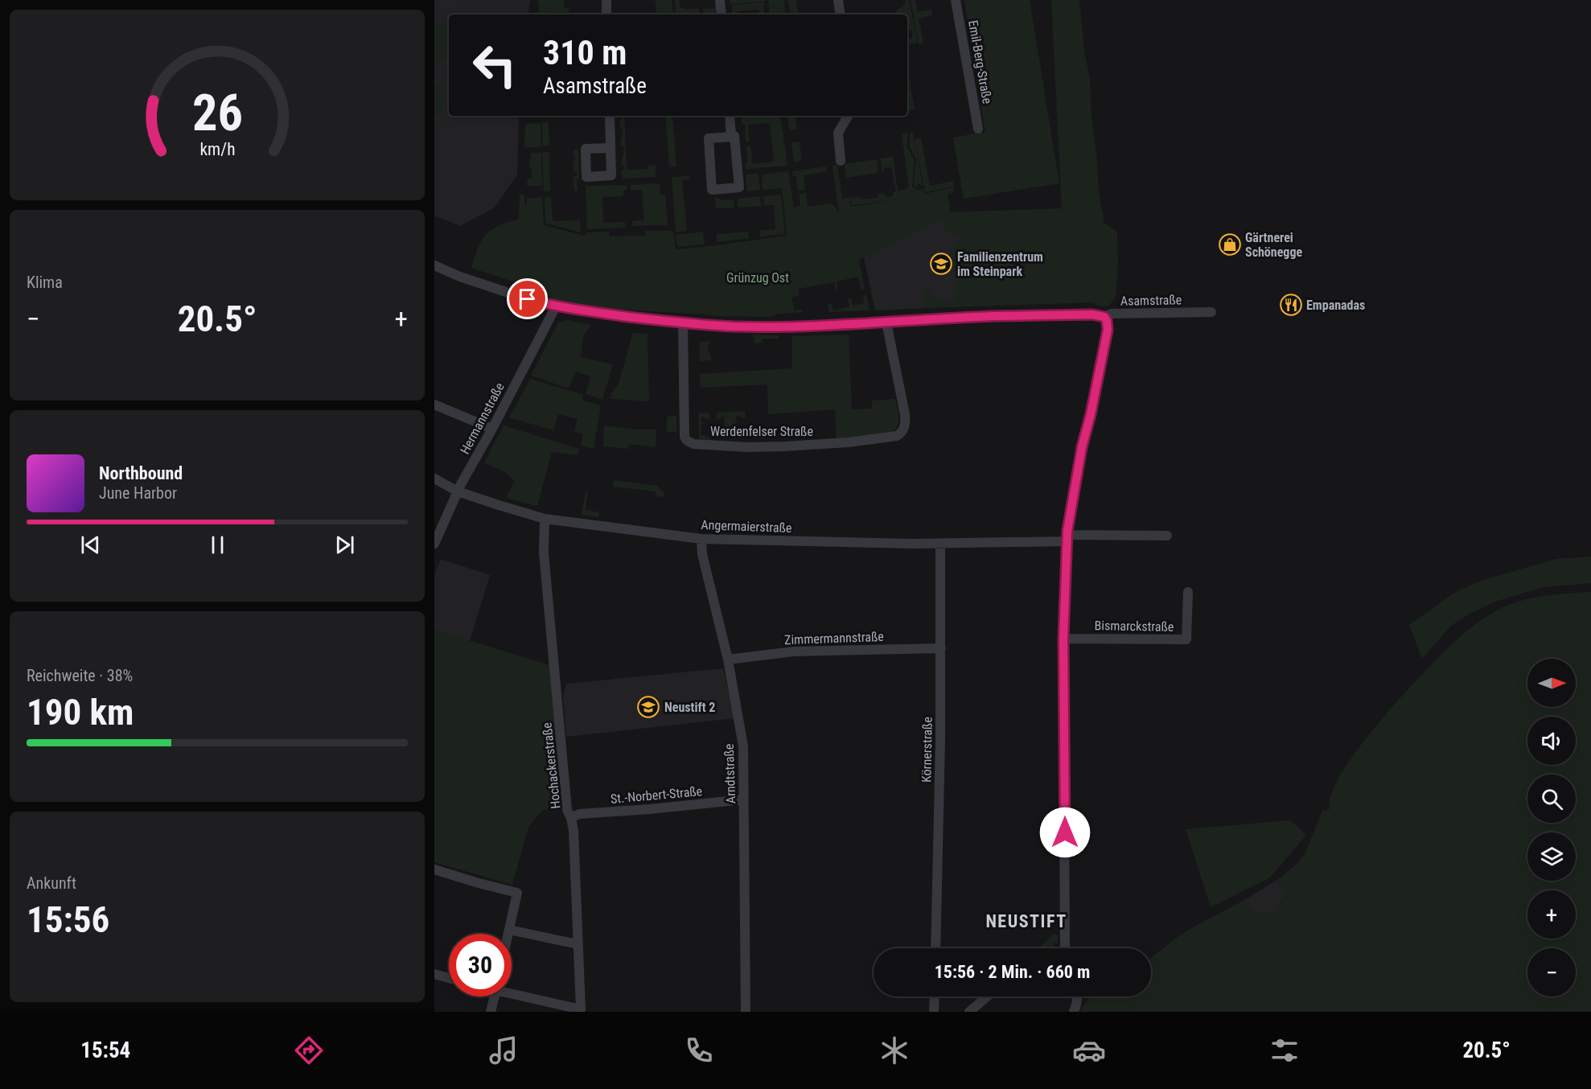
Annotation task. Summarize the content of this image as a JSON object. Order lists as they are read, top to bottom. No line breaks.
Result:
{"streets":{"street":["Emil-Berg-Straße","Asamstraße","Hermannstraße","Werdenfelser Straße","Angermaierstraße","Bismarckstraße","Zimmermannstraße","Körnerstraße","Hochackerstraße","Arndtstraße","St.-Norbert-Straße"]},"crossings":[["Asamstraße","Hermannstraße"],["Asamstraße","Werdenfelser Straße"],["Hermannstraße","Angermaierstraße"],["Angermaierstraße","Körnerstraße"],["Angermaierstraße","Hochackerstraße"],["Angermaierstraße","Arndtstraße"],["Zimmermannstraße","Körnerstraße"],["Zimmermannstraße","Arndtstraße"],["Hochackerstraße","St.-Norbert-Straße"],["Arndtstraße","St.-Norbert-Straße"]],"districts":["NEUSTIFT"],"parks":["Grünzug Ost"],"places":{"shop":["Gärtnerei Schönegge"],"school or university":["Familienzentrum im Steinpark","Neustift 2"],"restaurant":["Empanadas"]},"north":"right","page":{"turn":["310 m","Asamstraße"],"tile":["Klima",["Reichweite · 38%","190 km"],["Ankunft","15:56"]],"heat":["−","20.5°","+"],"song":["Northbound","June Harbor"],"map_buttons":["+","−"],"limit":"30","trip":"15:56 · 2 Min. · 660 m","tabs":["15:54","20.5°"],"gauge":["26","km/h"]}}
